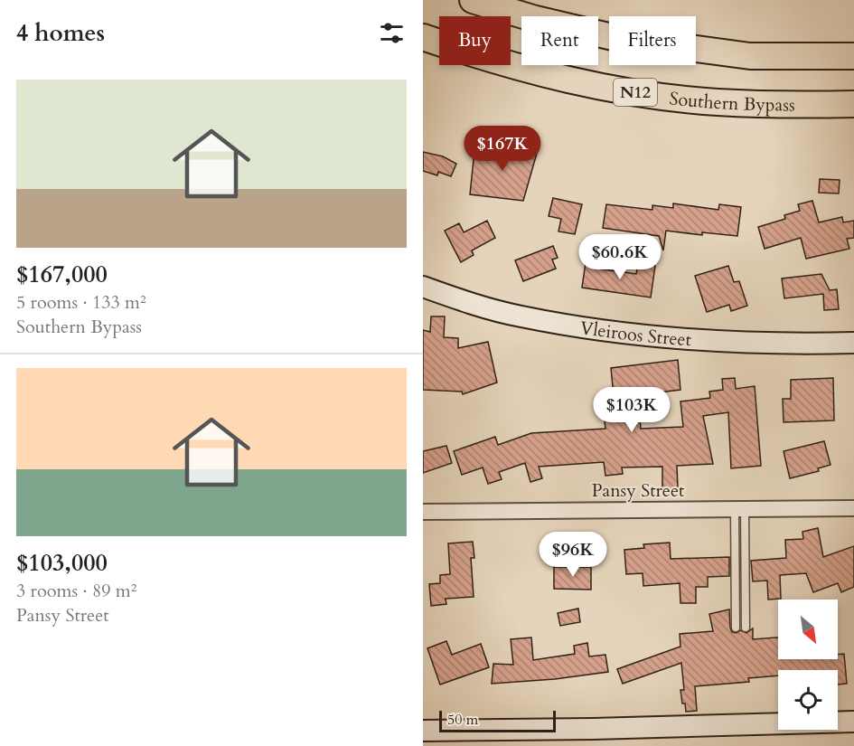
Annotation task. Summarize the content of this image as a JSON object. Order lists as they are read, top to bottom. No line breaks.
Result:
{"streets":{"highway":["N12","Southern Bypass"],"street":["Vleiroos Street","Pansy Street"]},"scale_bar":"50 m","north":"bottom right","page":{"heading":"4 homes","chip":["Buy","Rent","Filters"],"list":[{"name":"$167,000","note":"5 rooms · 133 m² · Southern Bypass"},{"name":"$103,000","note":"3 rooms · 89 m² · Pansy Street"}],"price":["$167K","$60.6K","$103K","$96K"],"scale":"50 m"}}
